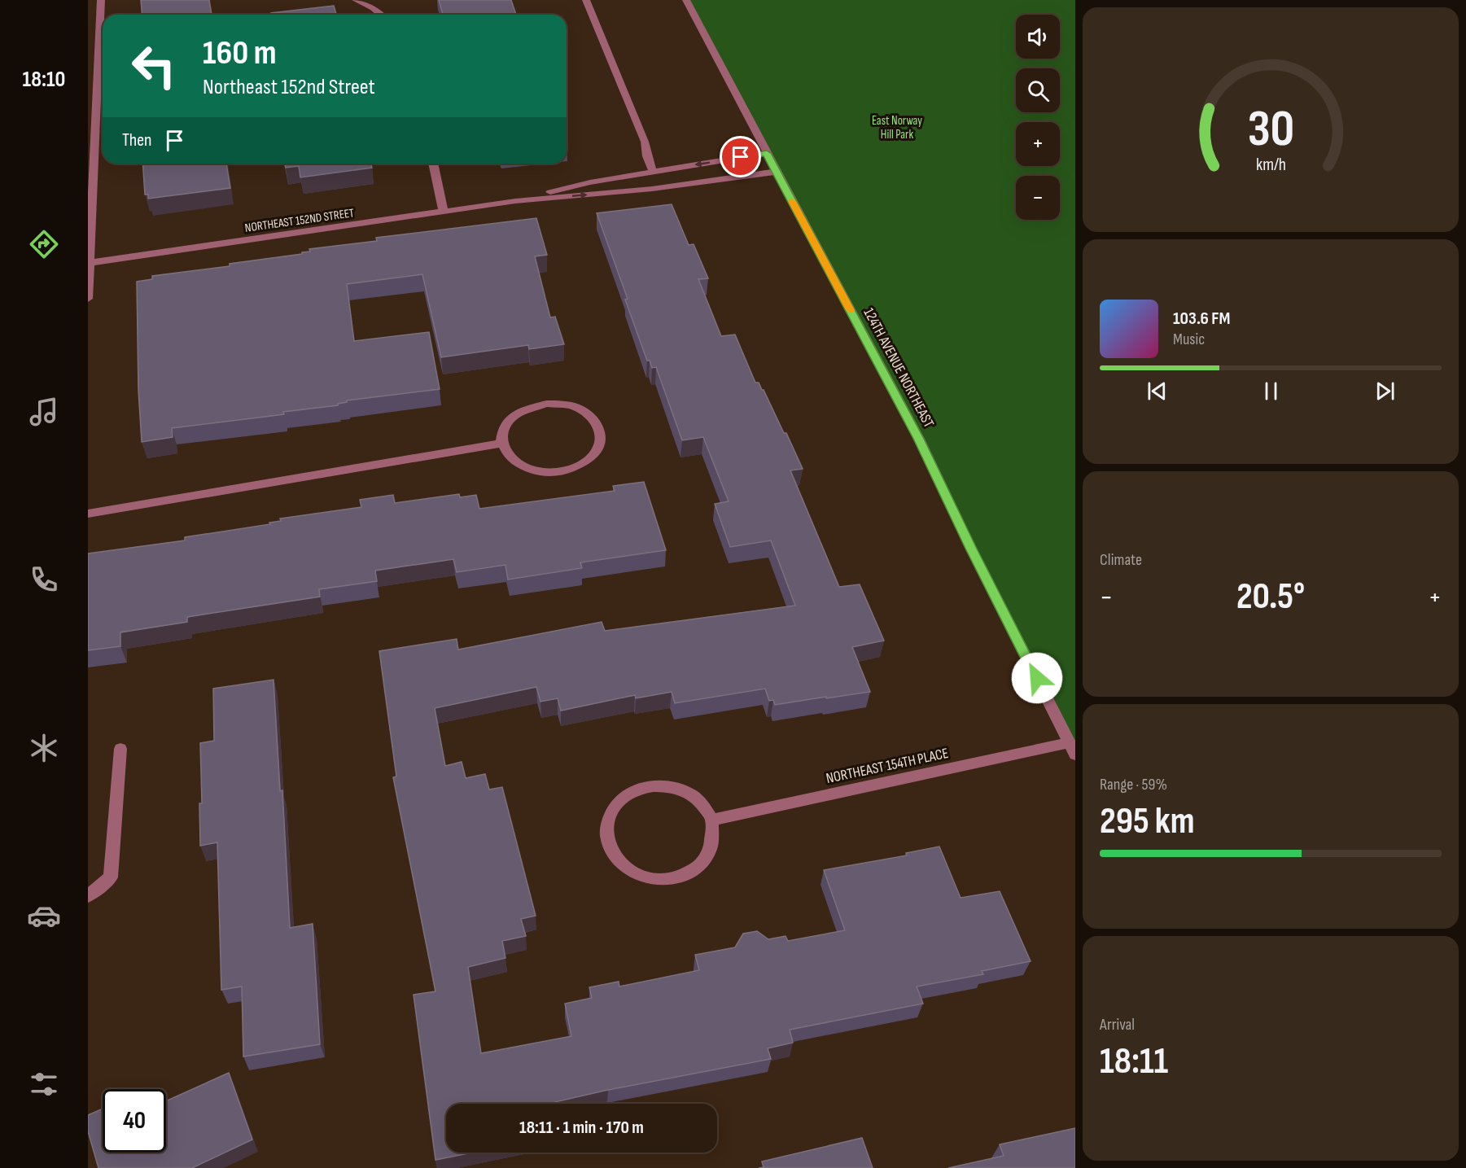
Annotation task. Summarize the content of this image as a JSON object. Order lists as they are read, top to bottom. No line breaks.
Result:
{"streets":{"street":["NORTHEAST 152ND STREET","124TH AVENUE NORTHEAST","NORTHEAST 154TH PLACE"]},"crossings":[["NORTHEAST 152ND STREET","124TH AVENUE NORTHEAST"],["124TH AVENUE NORTHEAST","NORTHEAST 154TH PLACE"]],"parks":["East Norway Hill Park"],"page":{"tabs":"18:10","map_buttons":["+","−"],"turn":["160 m","Northeast 152nd Street"],"then":"Then","song":["103.6 FM","Music"],"tile":["Climate",["Range · 59%","295 km"],["Arrival","18:11"]],"heat":["−","20.5°","+"],"limit":"40","trip":"18:11 · 1 min · 170 m","gauge":["30","km/h"]}}
